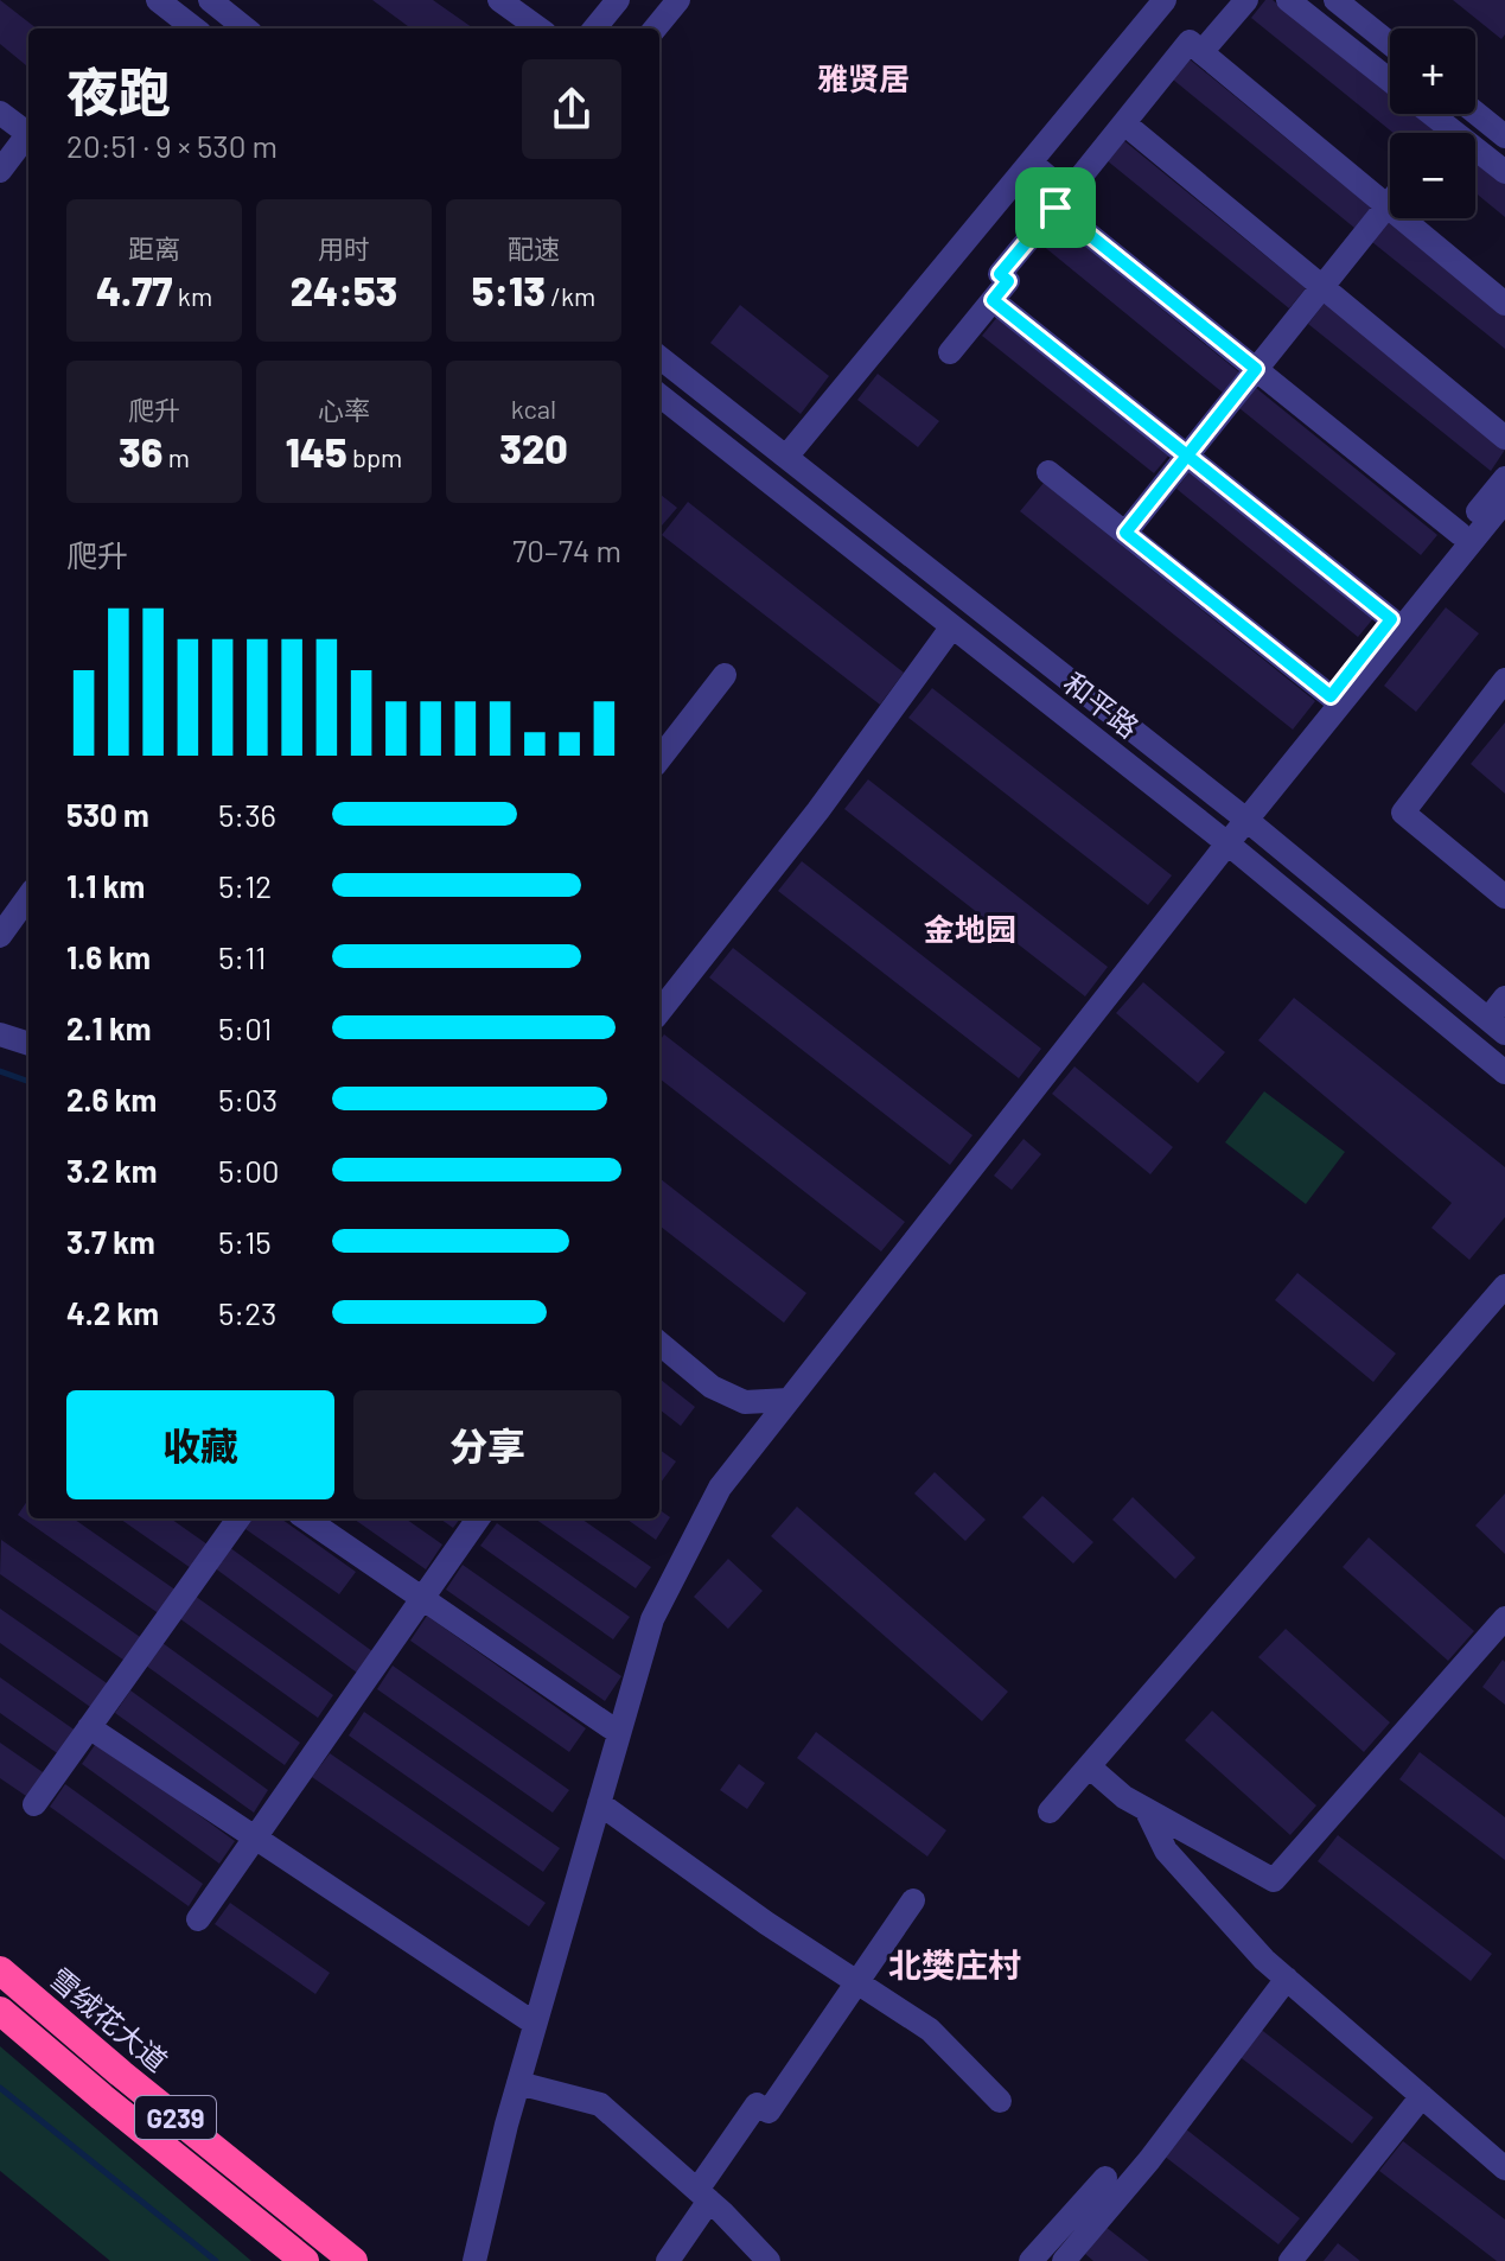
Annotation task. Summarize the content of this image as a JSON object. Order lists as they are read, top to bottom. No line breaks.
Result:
{"streets":{"highway":["雪绒花大道","G239"],"street":["和平路"]},"districts":["雅贤居","金地园","北樊庄村"],"page":{"map_buttons":["+","−"],"heading":["夜跑","20:51 · 9 × 530 m"],"stats":[["距离","4.77 km"],["用时","24:53"],["配速","5:13 /km"],["爬升","36 m"],["心率","145 bpm"],["kcal","320"]],"chart":["爬升","70–74 m"],"list":[{"name":"530 m","note":"5:36"},{"name":"1.1 km","note":"5:12"},{"name":"1.6 km","note":"5:11"},{"name":"2.1 km","note":"5:01"},{"name":"2.6 km","note":"5:03"},{"name":"3.2 km","note":"5:00"},{"name":"3.7 km","note":"5:15"},{"name":"4.2 km","note":"5:23"}],"buttons":["收藏","分享"]}}
